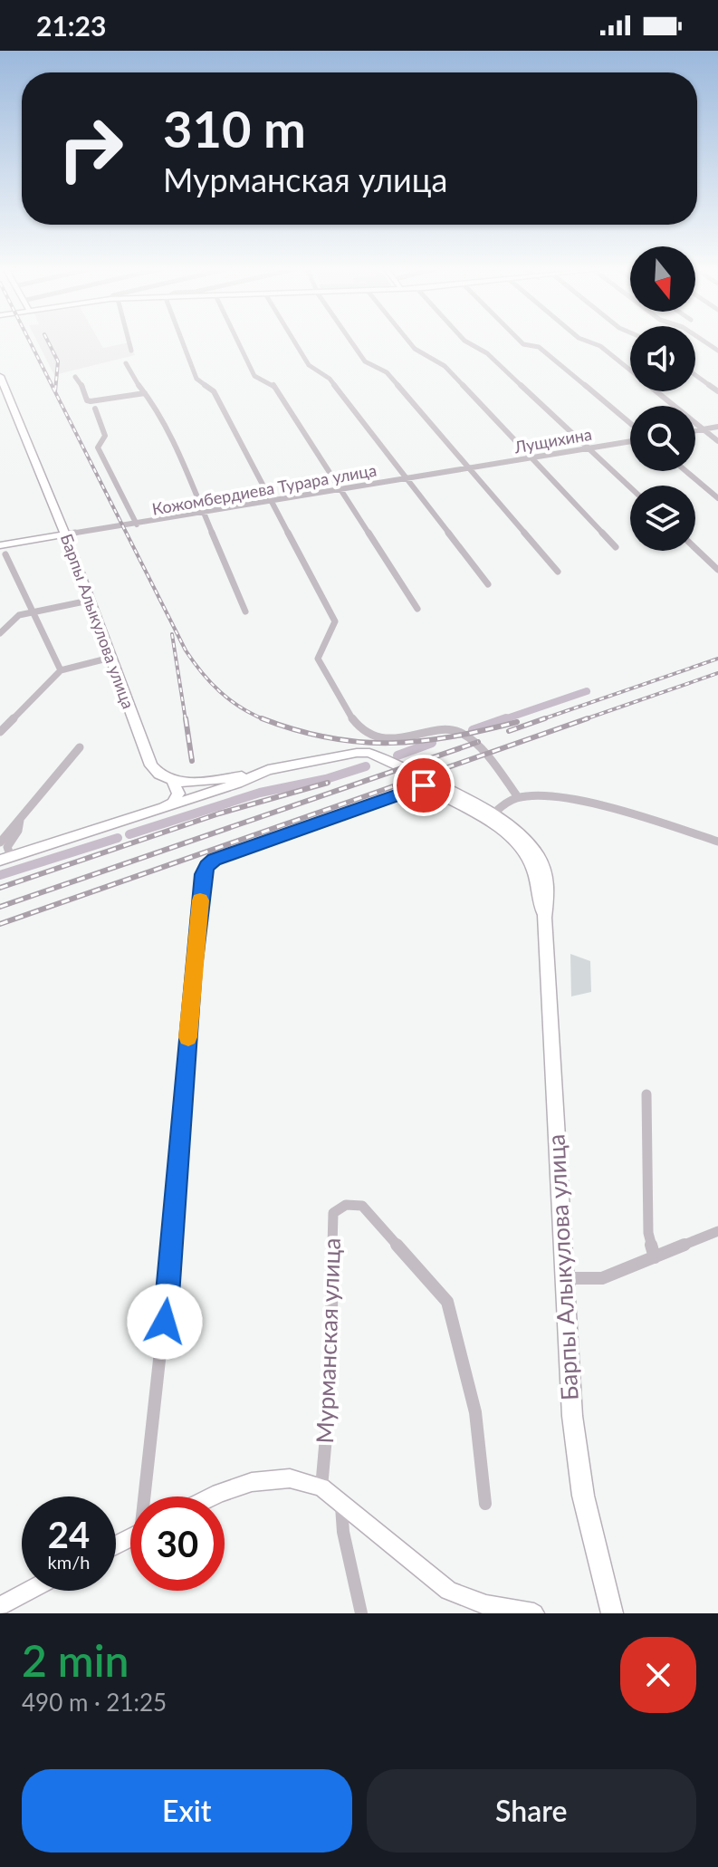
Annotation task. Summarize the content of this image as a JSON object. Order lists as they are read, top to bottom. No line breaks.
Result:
{"streets":{"main road":["Барпы Алыкулова улица"],"street":["Лущихина","Кожомбердиева Турара улица","Мурманская улица"]},"crossings":[["Лущихина","Кожомбердиева Турара улица"],["Кожомбердиева Турара улица","Барпы Алыкулова улица"]],"north":"bottom","page":{"status":"21:23","turn":["310 m","Мурманская улица"],"speed":"24 km/h","limit":"30","heading":["2 min","490 m · 21:25"],"buttons":["Exit","Share"]}}
